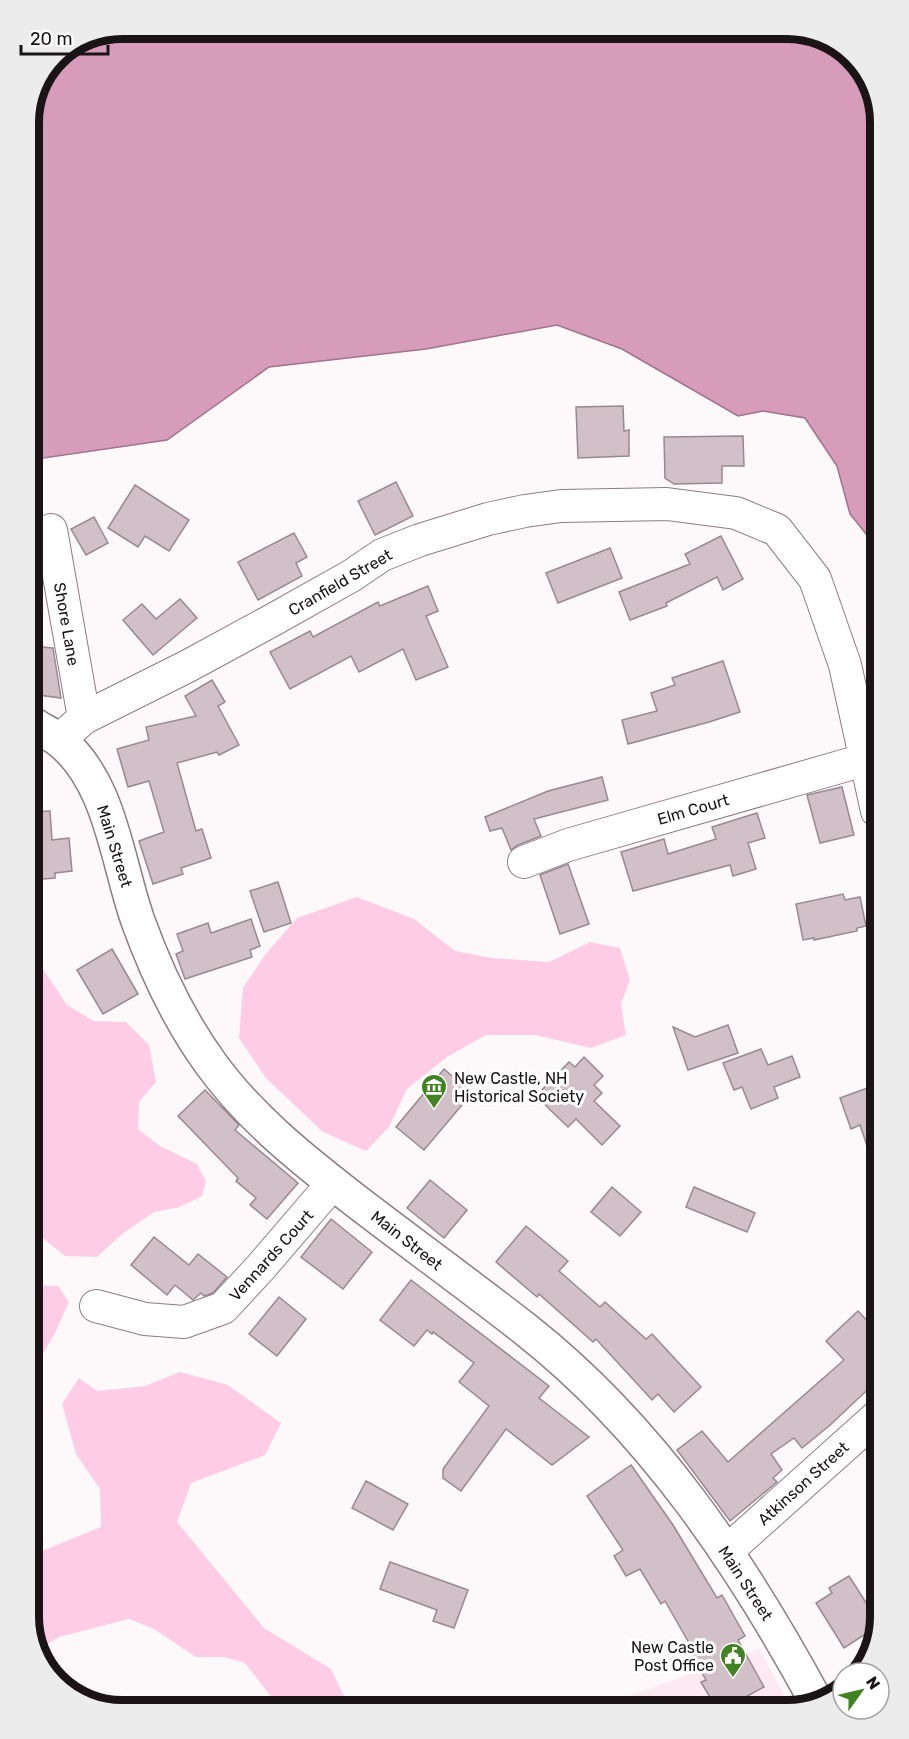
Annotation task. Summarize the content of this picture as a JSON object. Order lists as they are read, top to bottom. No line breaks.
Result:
{"streets":{"main road":["Main Street"],"street":["Cranfield Street","Shore Lane","Elm Court","Vennards Court","Atkinson Street"]},"crossings":[["Cranfield Street","Shore Lane"],["Cranfield Street","Elm Court"],["Cranfield Street","Main Street"],["Main Street","Vennards Court"],["Main Street","Atkinson Street"]],"places":{"museum":["New Castle, NH Historical Society"],"public building":["New Castle Post Office"]},"scale_bar":"20 m","north":"top right"}
